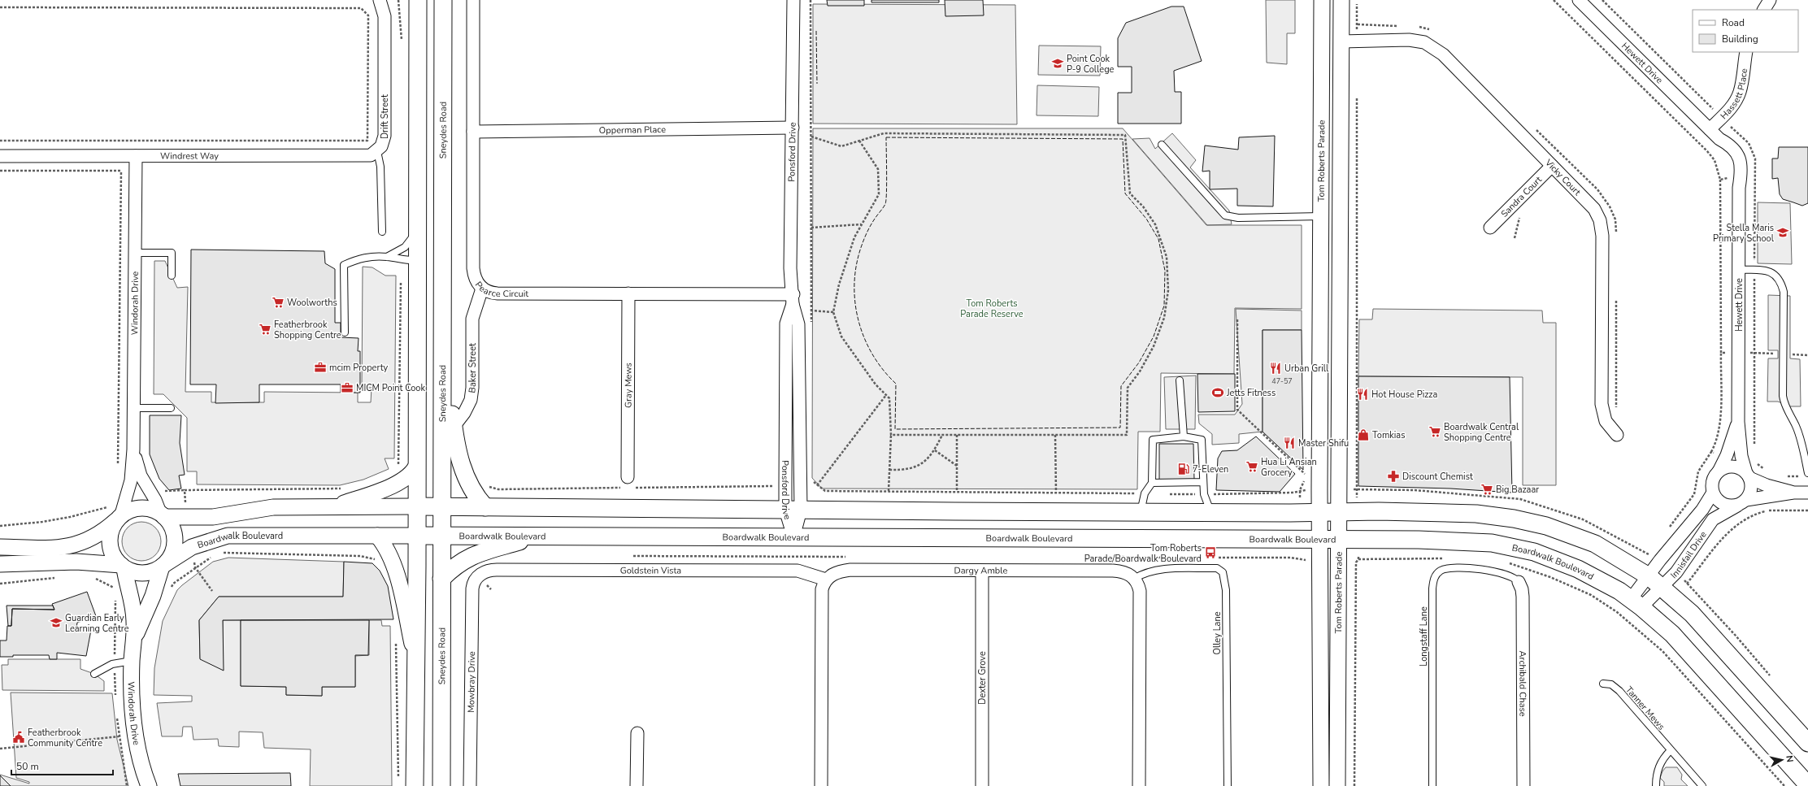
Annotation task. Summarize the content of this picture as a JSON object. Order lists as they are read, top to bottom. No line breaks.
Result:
{"streets":{"main road":["Sneydes Road","Boardwalk Boulevard"],"street":["Hewett Drive","Hassett Place","Drift Street","Opperman Place","Ponsford Drive","Windrest Way","Tom Roberts Parade","Vicky Court","Sandra Court","Pearce Circuit","Windorah Drive","Baker Street","Gray Mews","Innisfail Drive","Goldstein Vista","Dargy Amble","Dexter Grove","Mowbray Drive","Archibald Chase"],"lane":["Olley Lane","Longstaff Lane","Tanner Mews"]},"crossings":[["Hewett Drive","Hassett Place"],["Hewett Drive","Innisfail Drive"],["Drift Street","Windrest Way"],["Opperman Place","Ponsford Drive"],["Opperman Place","Pearce Circuit"],["Sneydes Road","Baker Street"],["Sneydes Road","Boardwalk Boulevard"],["Ponsford Drive","Pearce Circuit"],["Ponsford Drive","Boardwalk Boulevard"],["Windrest Way","Windorah Drive"],["Tom Roberts Parade","Vicky Court"],["Tom Roberts Parade","Boardwalk Boulevard"],["Vicky Court","Sandra Court"],["Pearce Circuit","Baker Street"],["Pearce Circuit","Gray Mews"],["Windorah Drive","Boardwalk Boulevard"],["Boardwalk Boulevard","Innisfail Drive"],["Goldstein Vista","Dargy Amble"],["Goldstein Vista","Mowbray Drive"],["Dargy Amble","Olley Lane"],["Dargy Amble","Dexter Grove"],["Longstaff Lane","Archibald Chase"]],"parks":["Tom Roberts Parade Reserve"],"places":{"school or university":["Point Cook P-9 College","Stella Maris Primary School","Guardian Early Learning Centre"],"supermarket":["Woolworths","Featherbrook Shopping Centre","Boardwalk Central Shopping Centre","Hua Li Ansian Grocery","Big Bazaar"],"office":["mcim Property","MICM Point Cook"],"restaurant":["Urban Grill","Hot House Pizza","Master Shifu"],"sports":["Jetts Fitness"],"shop":["Tomkias"],"fuel station":["7-Eleven"],"pharmacy":["Discount Chemist"],"bus stop":["Tom Roberts Parade/Boardwalk Boulevard"],"public building":["Featherbrook Community Centre"]},"house_numbers":["47-57"],"legend":["Road","Building"],"scale_bar":"50 m","north":"right"}
